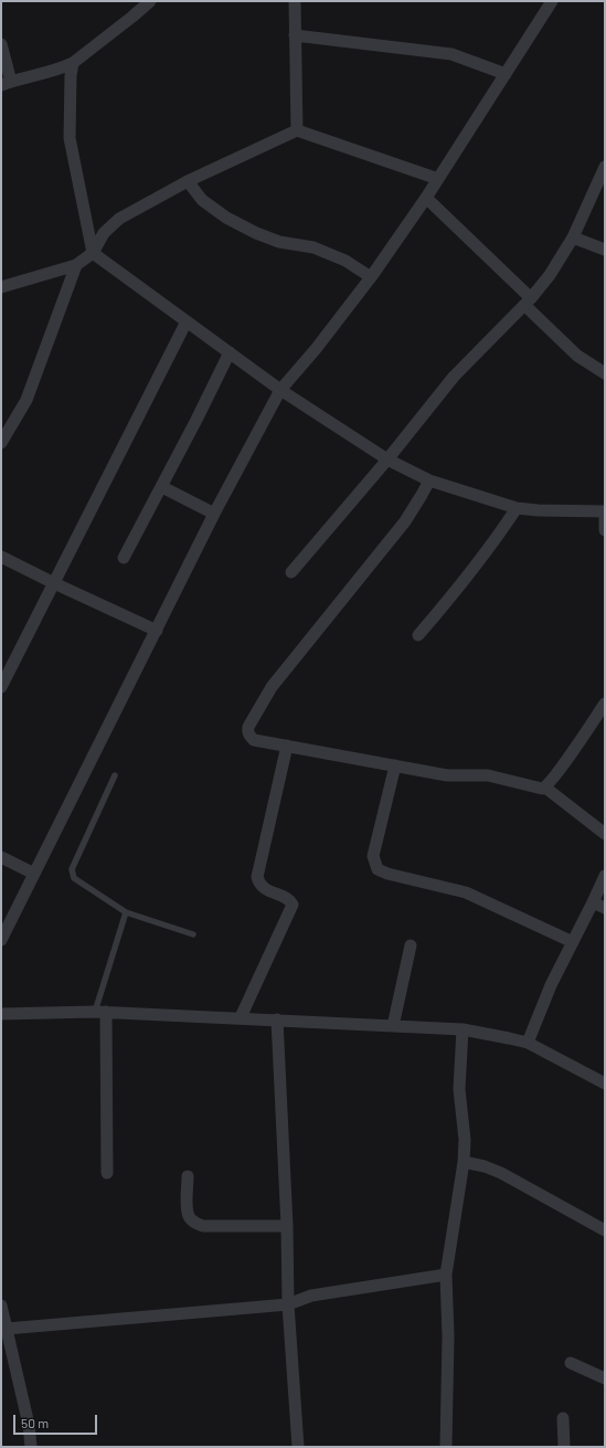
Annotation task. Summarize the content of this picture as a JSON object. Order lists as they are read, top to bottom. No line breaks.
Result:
{"scale_bar":"50 m"}
